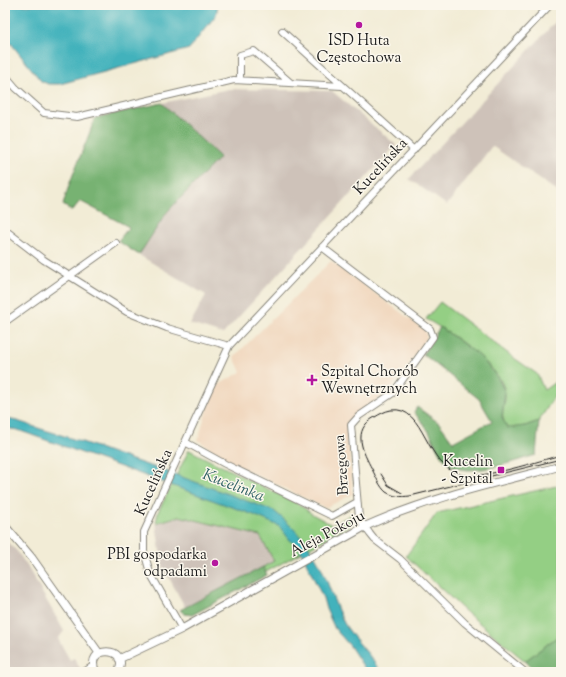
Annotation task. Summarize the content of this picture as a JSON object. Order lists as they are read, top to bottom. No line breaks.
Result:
{"streets":{"street":["Kucelińska","Brzegowa","Aleja Pokoju"]},"crossings":[["Kucelińska","Brzegowa"],["Kucelińska","Aleja Pokoju"],["Brzegowa","Aleja Pokoju"]],"water":["Kucelinka"],"places":{"other":["ISD Huta Częstochowa","PBI gospodarka odpadami"],"health":["Szpital Chorób Wewnętrznych"],"transit":["Kucelin - Szpital"]}}
